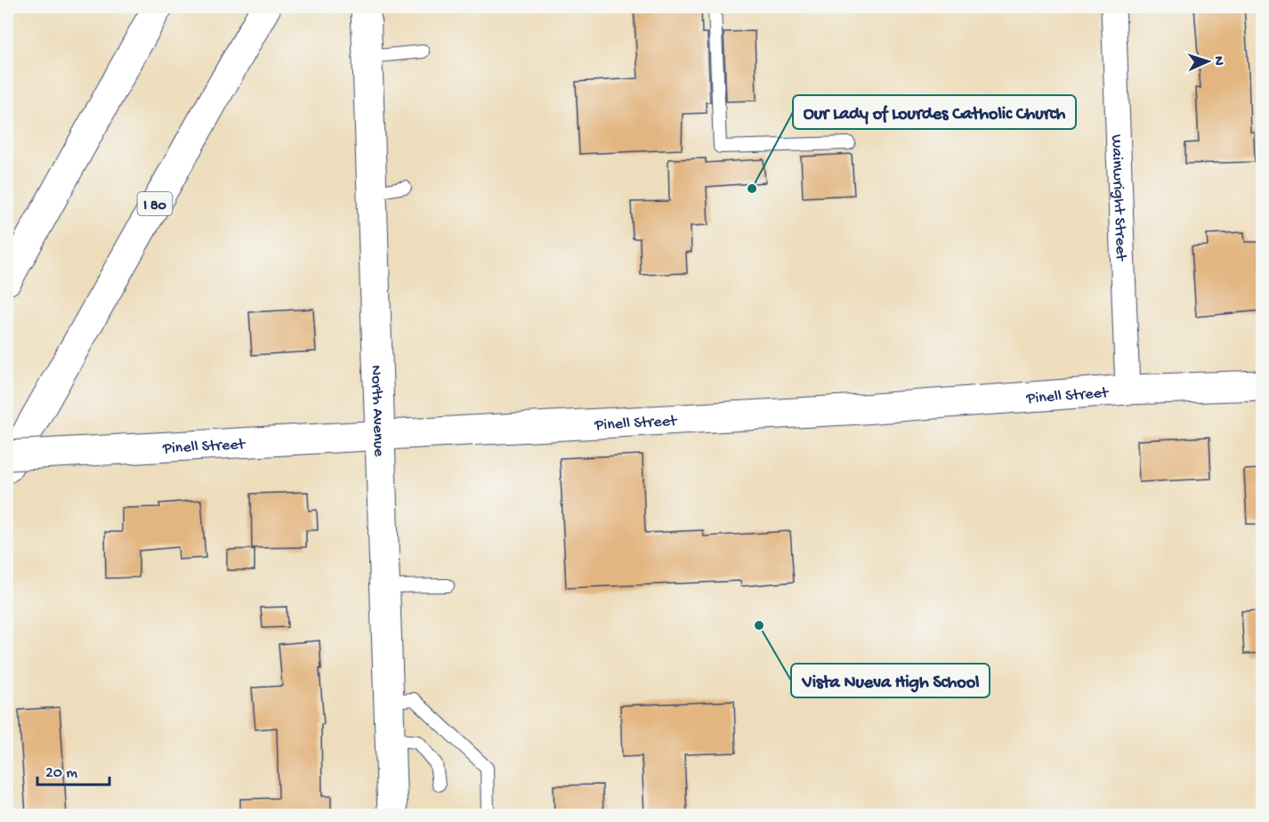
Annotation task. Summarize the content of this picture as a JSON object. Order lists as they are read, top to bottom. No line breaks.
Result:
{"streets":{"main road":["I 80","Pinell Street","North Avenue"],"street":["Wainwright Street"]},"crossings":[["Wainwright Street","Pinell Street"],["Pinell Street","North Avenue"]],"places":["Our Lady of Lourdes Catholic Church","Vista Nueva High School"],"scale_bar":"20 m","north":"right"}
